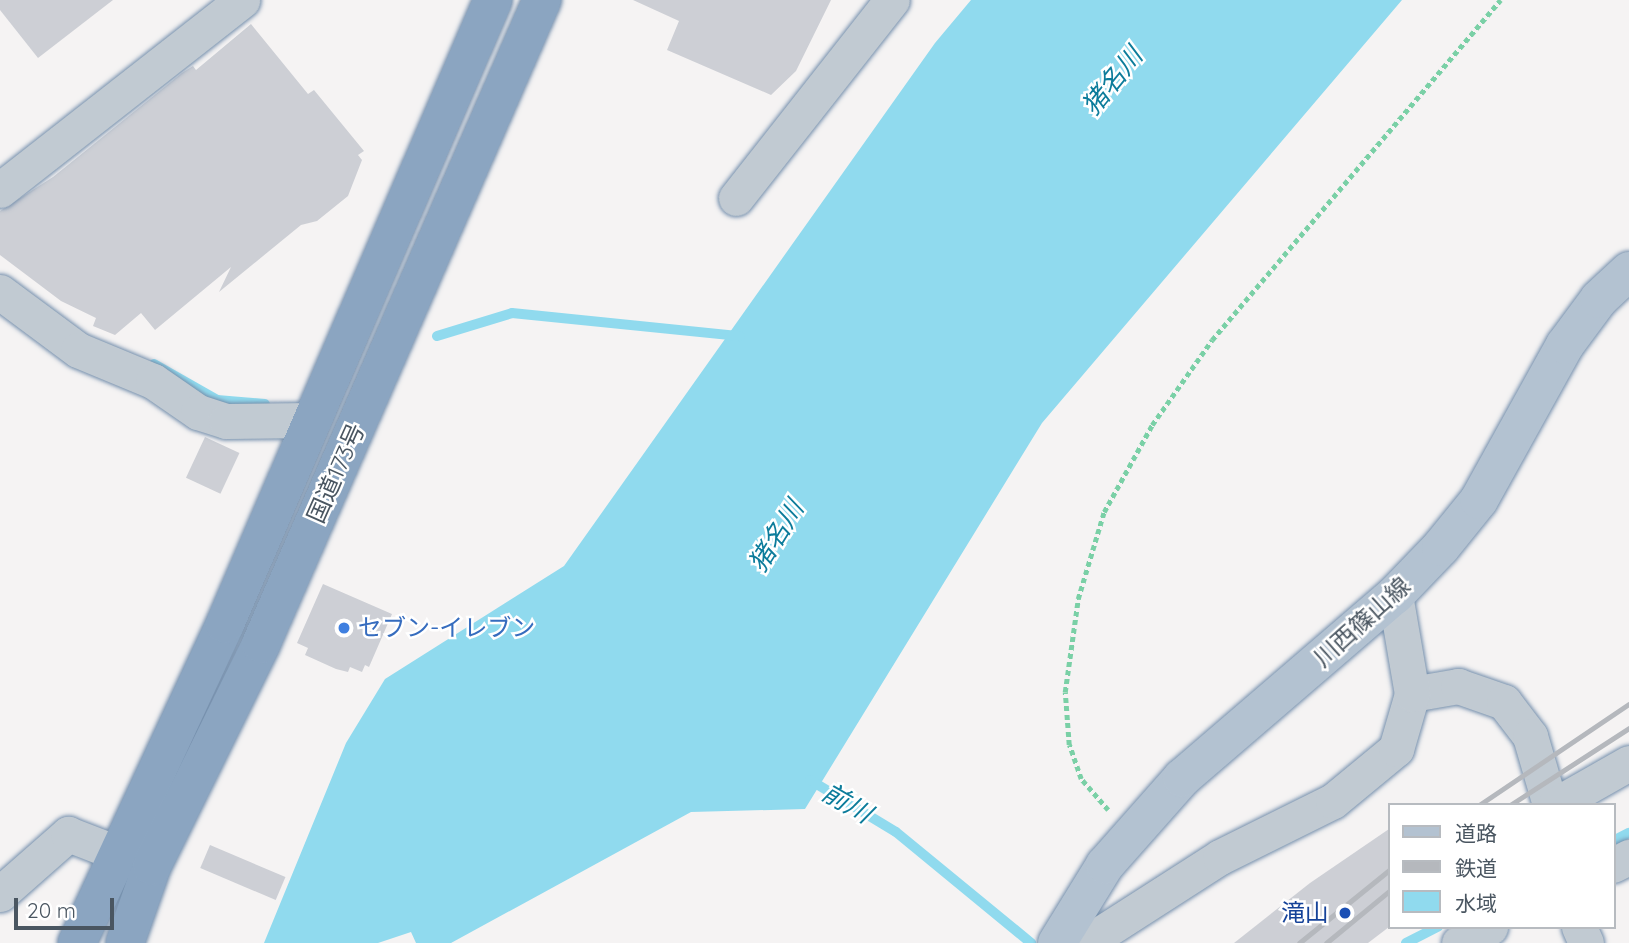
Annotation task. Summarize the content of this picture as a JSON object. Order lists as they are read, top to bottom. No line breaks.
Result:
{"streets":{"highway":["国道173号"],"main road":["川西篠山線"]},"water":["猪名川","前川"],"places":["セブン-イレブン","滝山"],"legend":["道路","鉄道","水域"],"scale_bar":"20 m"}
